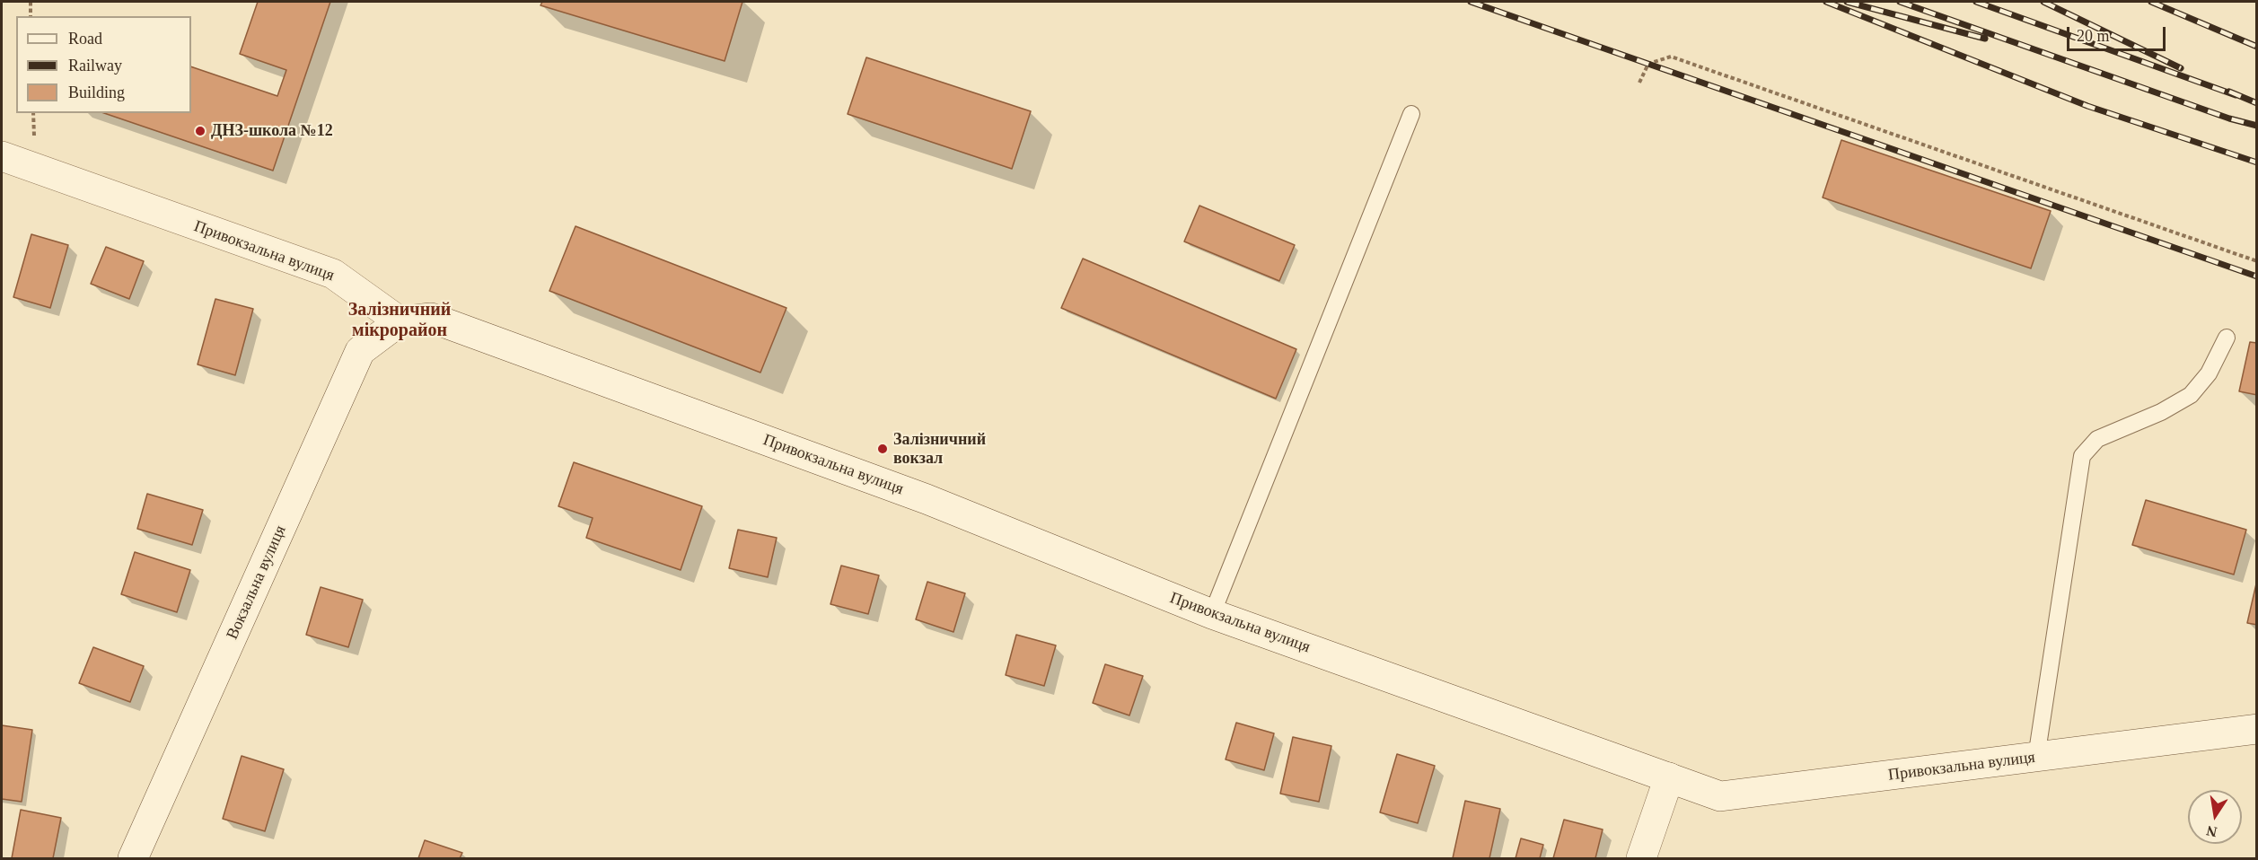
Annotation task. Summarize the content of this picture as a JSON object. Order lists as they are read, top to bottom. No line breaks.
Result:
{"streets":{"street":["Привокзальна вулиця","Вокзальна вулиця"]},"crossings":[["Привокзальна вулиця","Вокзальна вулиця"]],"districts":["Залізничний мікрорайон"],"places":["ДНЗ-школа №12","Залізничний вокзал"],"legend":["Road","Railway","Building"],"scale_bar":"20 m","north":"bottom"}
